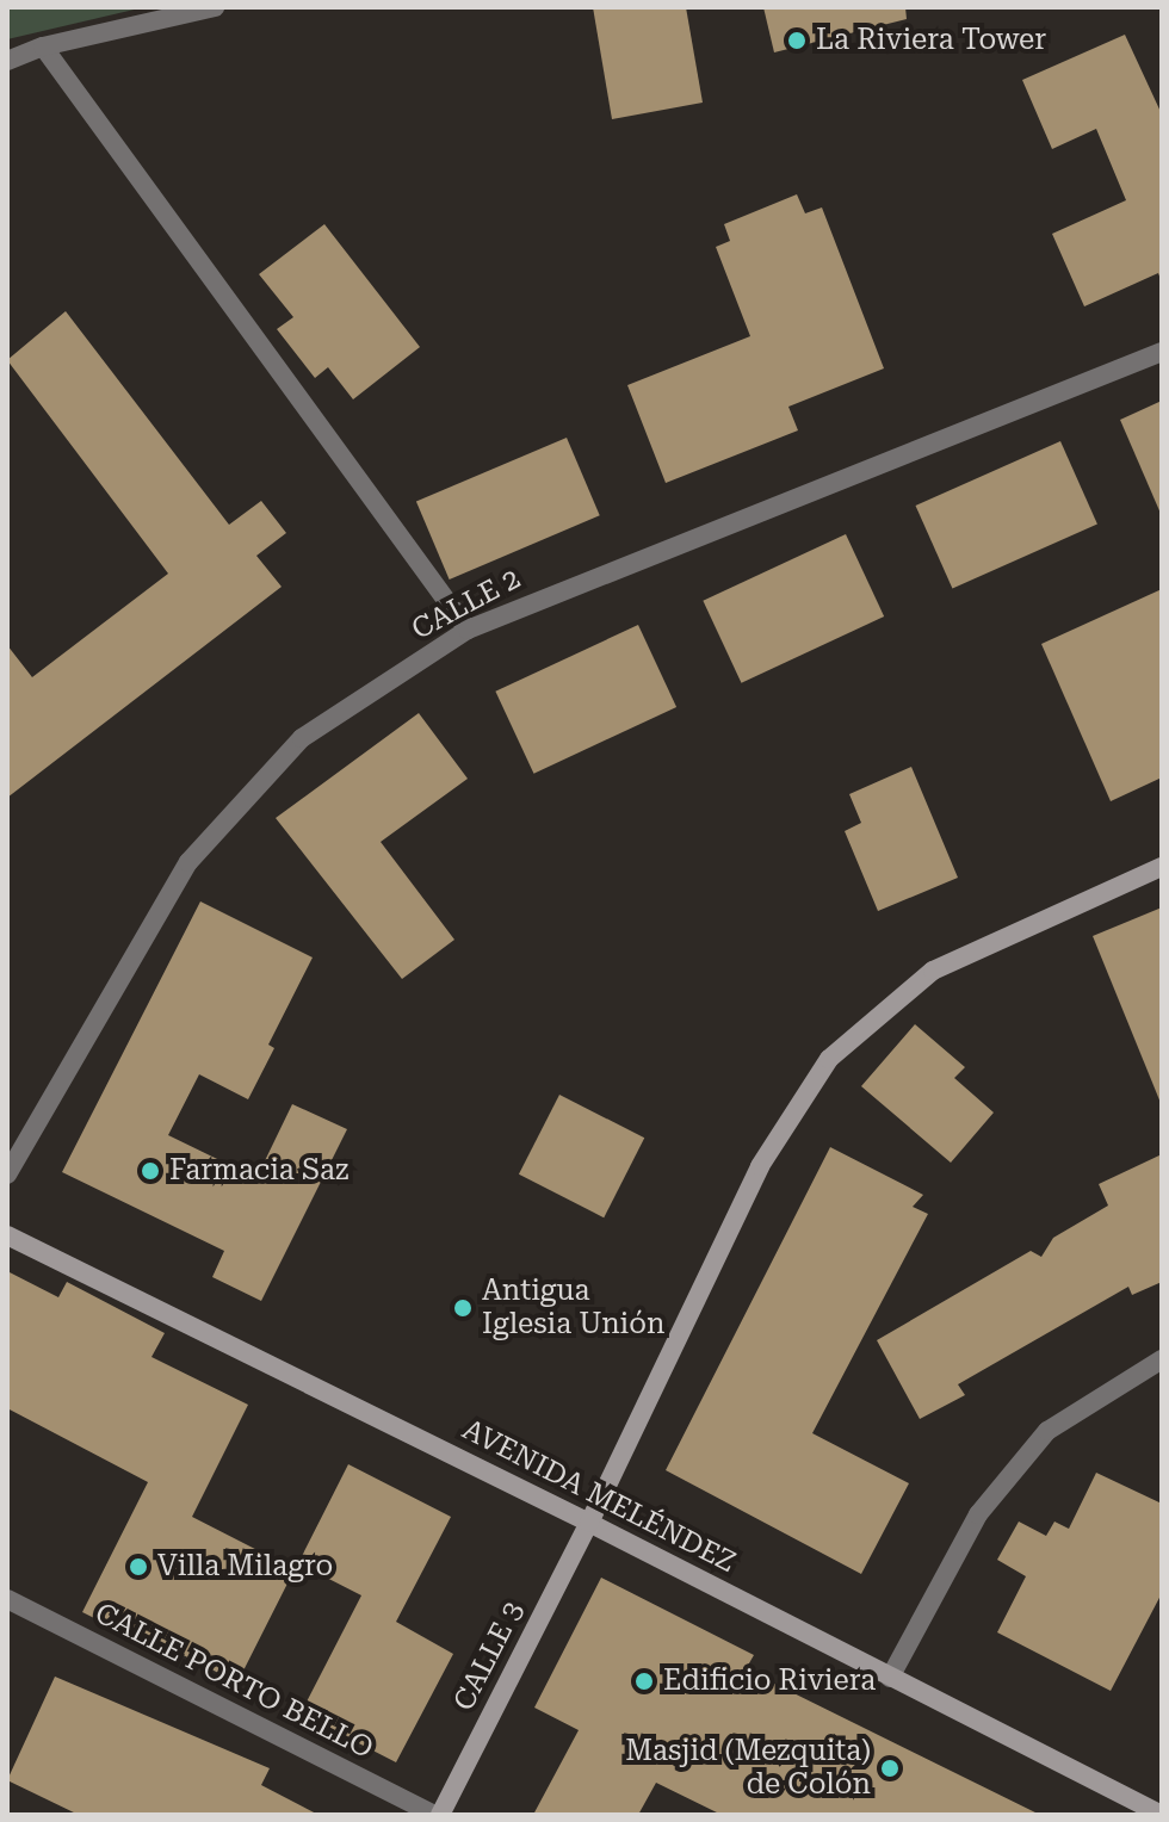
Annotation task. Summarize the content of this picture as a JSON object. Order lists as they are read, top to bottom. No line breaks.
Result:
{"streets":{"street":["CALLE 2","AVENIDA MELÉNDEZ","CALLE 3","CALLE PORTO BELLO"]},"crossings":[["AVENIDA MELÉNDEZ","CALLE 3"],["CALLE 3","CALLE PORTO BELLO"]],"places":["La Riviera Tower","Farmacia Saz","Antigua Iglesia Unión","Villa Milagro","Edificio Riviera","Masjid (Mezquita) de Colón"]}
